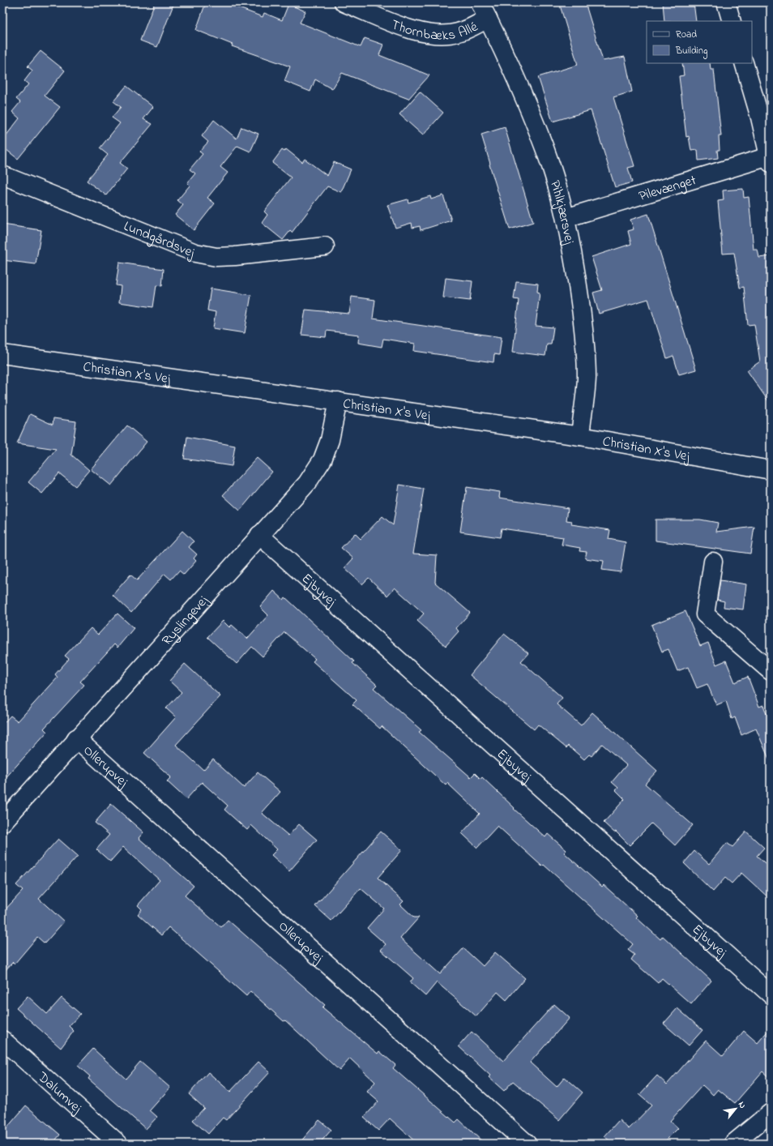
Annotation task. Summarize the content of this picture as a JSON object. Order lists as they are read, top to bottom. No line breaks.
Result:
{"streets":{"street":["Thornbæks Allé","Pilevænget","Pihlkjærsvej","Lundgårdsvej","Christian X's Vej","Ejbyvej","Ryslingevej","Ollerupvej","Dalumvej"]},"crossings":[["Thornbæks Allé","Pihlkjærsvej"],["Pilevænget","Pihlkjærsvej"],["Pihlkjærsvej","Christian X's Vej"],["Christian X's Vej","Ryslingevej"],["Ejbyvej","Ryslingevej"],["Ryslingevej","Ollerupvej"]],"legend":["Road","Building"],"north":"top right"}
